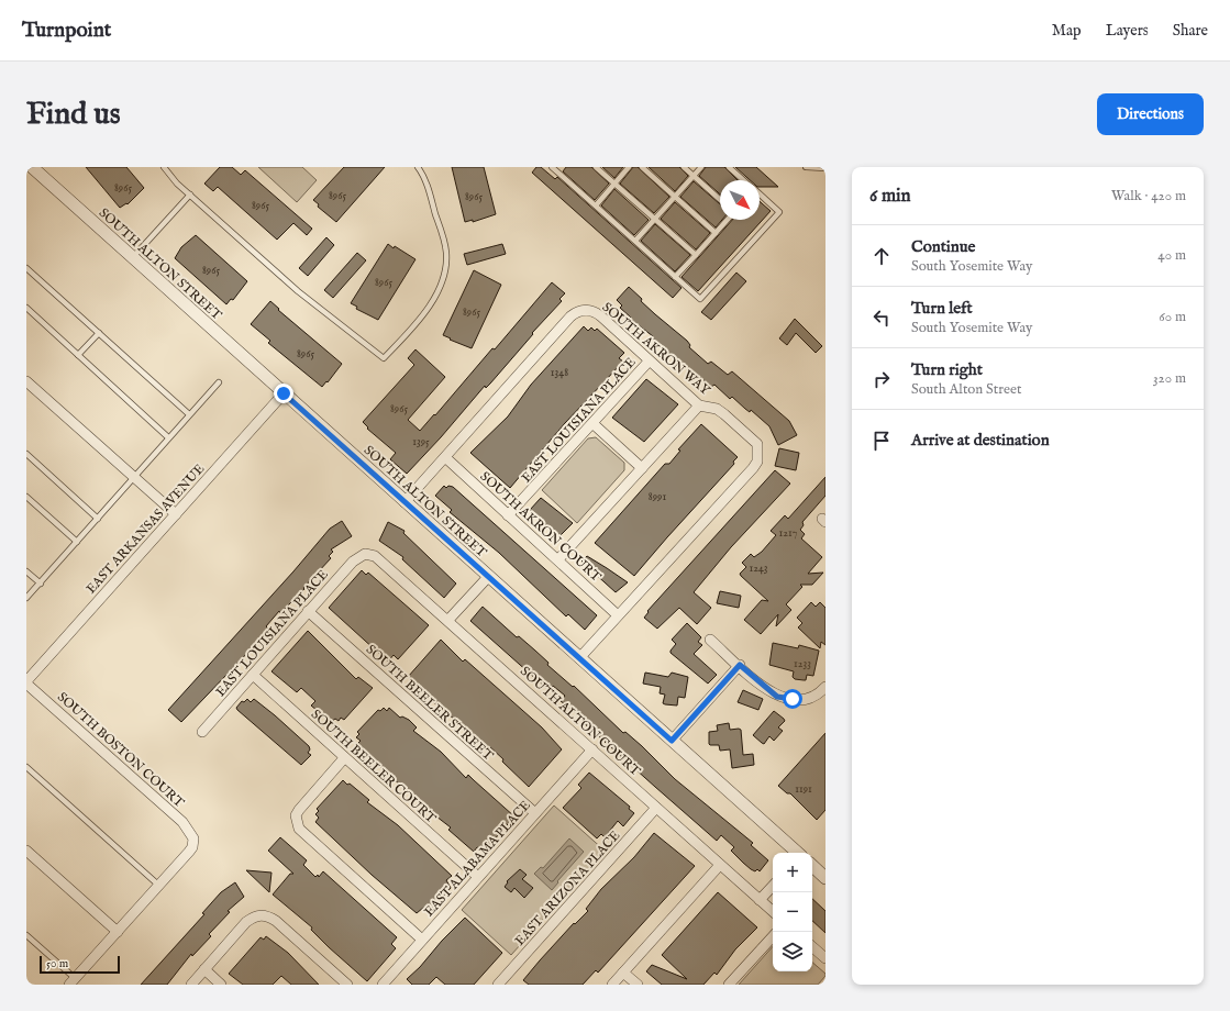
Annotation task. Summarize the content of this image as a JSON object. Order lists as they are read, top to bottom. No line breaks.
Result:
{"streets":{"street":["SOUTH ALTON STREET","SOUTH AKRON WAY","EAST LOUISIANA PLACE","SOUTH AKRON COURT","EAST ARKANSAS AVENUE","SOUTH BEELER STREET","SOUTH ALTON COURT","SOUTH BOSTON COURT","SOUTH BEELER COURT","EAST ALABAMA PLACE","EAST ARIZONA PLACE"]},"crossings":[["SOUTH ALTON STREET","SOUTH AKRON WAY"],["SOUTH ALTON STREET","EAST ARKANSAS AVENUE"],["SOUTH AKRON WAY","EAST LOUISIANA PLACE"],["SOUTH AKRON WAY","SOUTH AKRON COURT"],["EAST LOUISIANA PLACE","SOUTH AKRON COURT"],["EAST LOUISIANA PLACE","SOUTH BEELER STREET"],["EAST LOUISIANA PLACE","SOUTH ALTON COURT"],["EAST LOUISIANA PLACE","SOUTH BEELER COURT"],["EAST ARKANSAS AVENUE","SOUTH BOSTON COURT"],["SOUTH BEELER STREET","EAST ALABAMA PLACE"],["SOUTH ALTON COURT","EAST ALABAMA PLACE"],["SOUTH ALTON COURT","EAST ARIZONA PLACE"],["SOUTH BEELER COURT","EAST ALABAMA PLACE"]],"house_numbers":["8965","8965","8965","8965","8965","8965","8965","8965","1348","8965","1395","8991","1217","1243","1233","1191"],"scale_bar":"50 m","north":"bottom right","page":{"header":"Turnpoint","nav":["Map","Layers","Share"],"buttons":"Directions","title":"Find us","heading":["6 min","Walk · 420 m"],"list":[["Continue","South Yosemite Way","40 m"],["Turn left","South Yosemite Way","60 m"],["Turn right","South Alton Street","320 m"],"Arrive at destination"],"map_buttons":["+","−"],"scale":"50 m"}}
